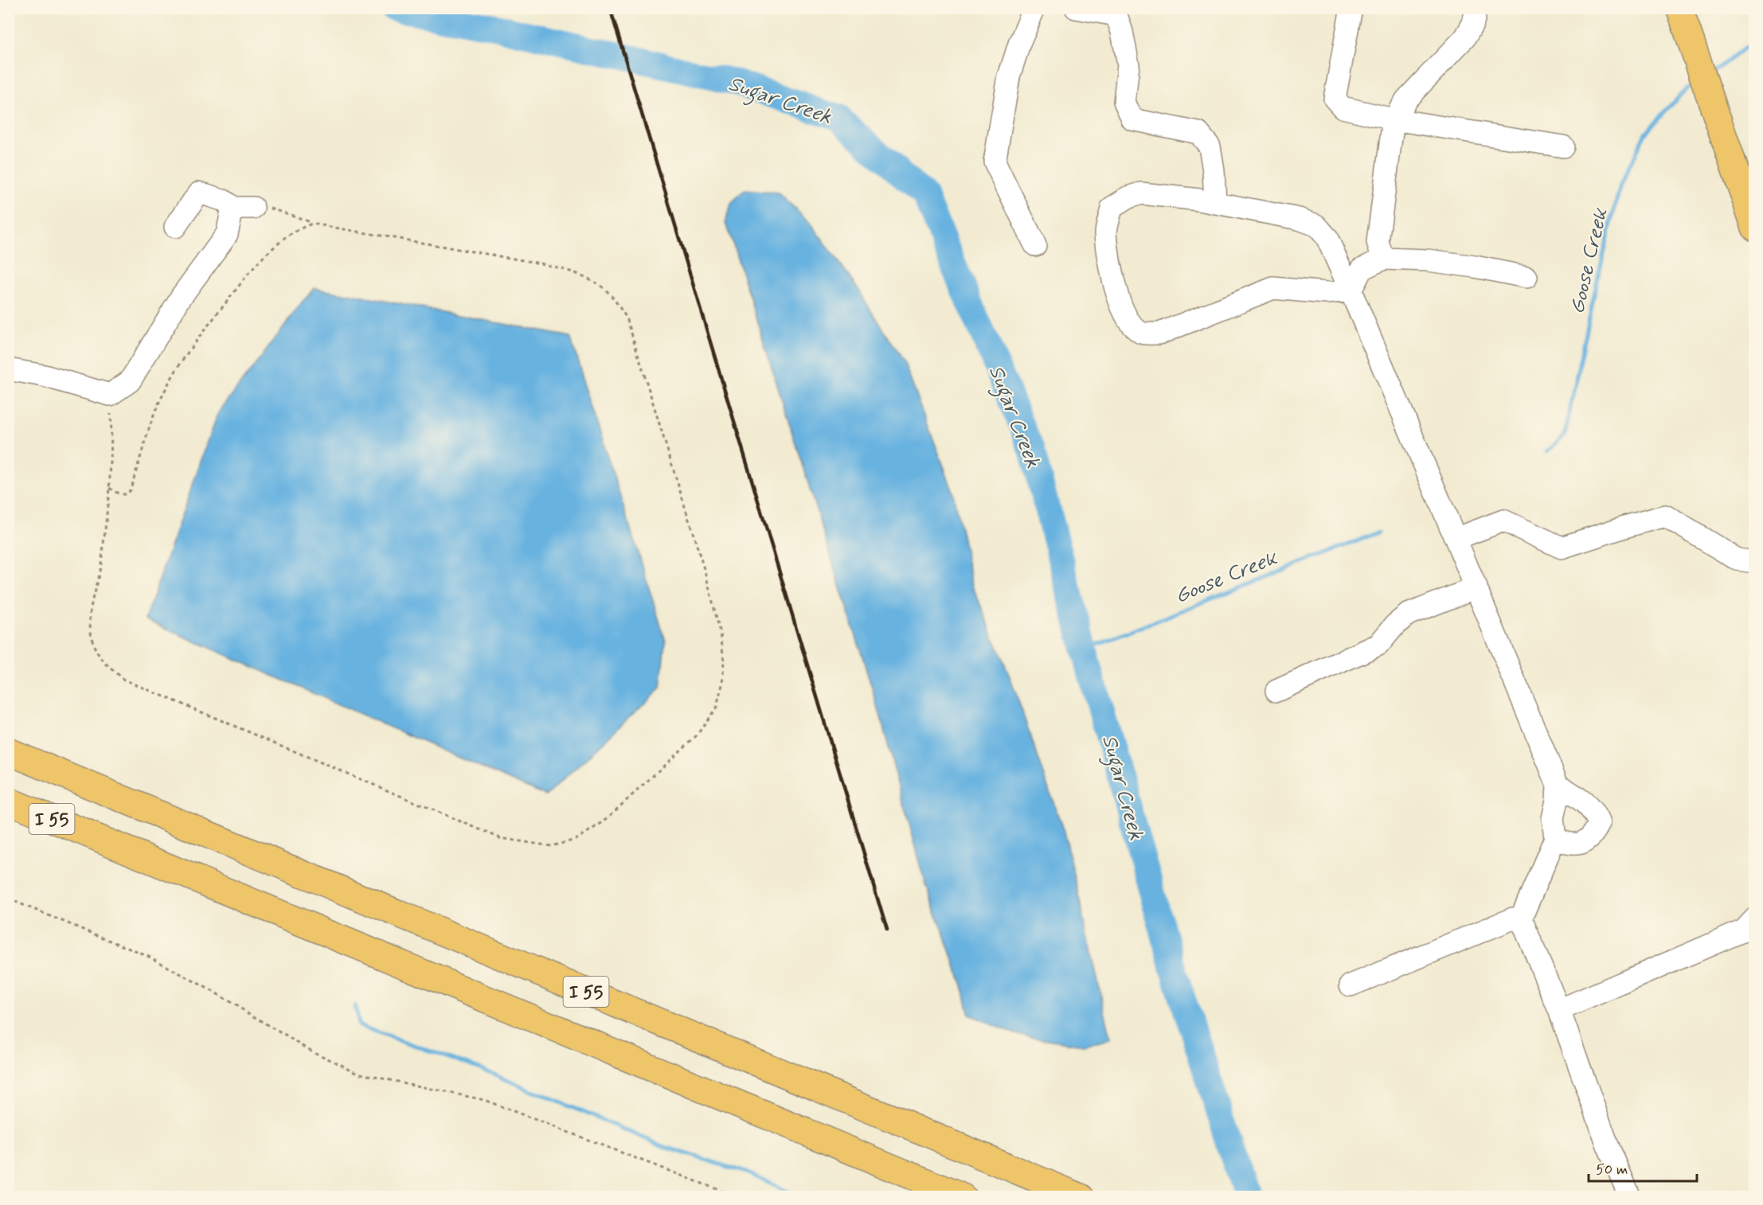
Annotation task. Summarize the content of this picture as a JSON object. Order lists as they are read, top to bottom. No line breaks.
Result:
{"streets":{"main road":["I 55"]},"water":["Sugar Creek","Goose Creek"],"scale_bar":"50 m"}
